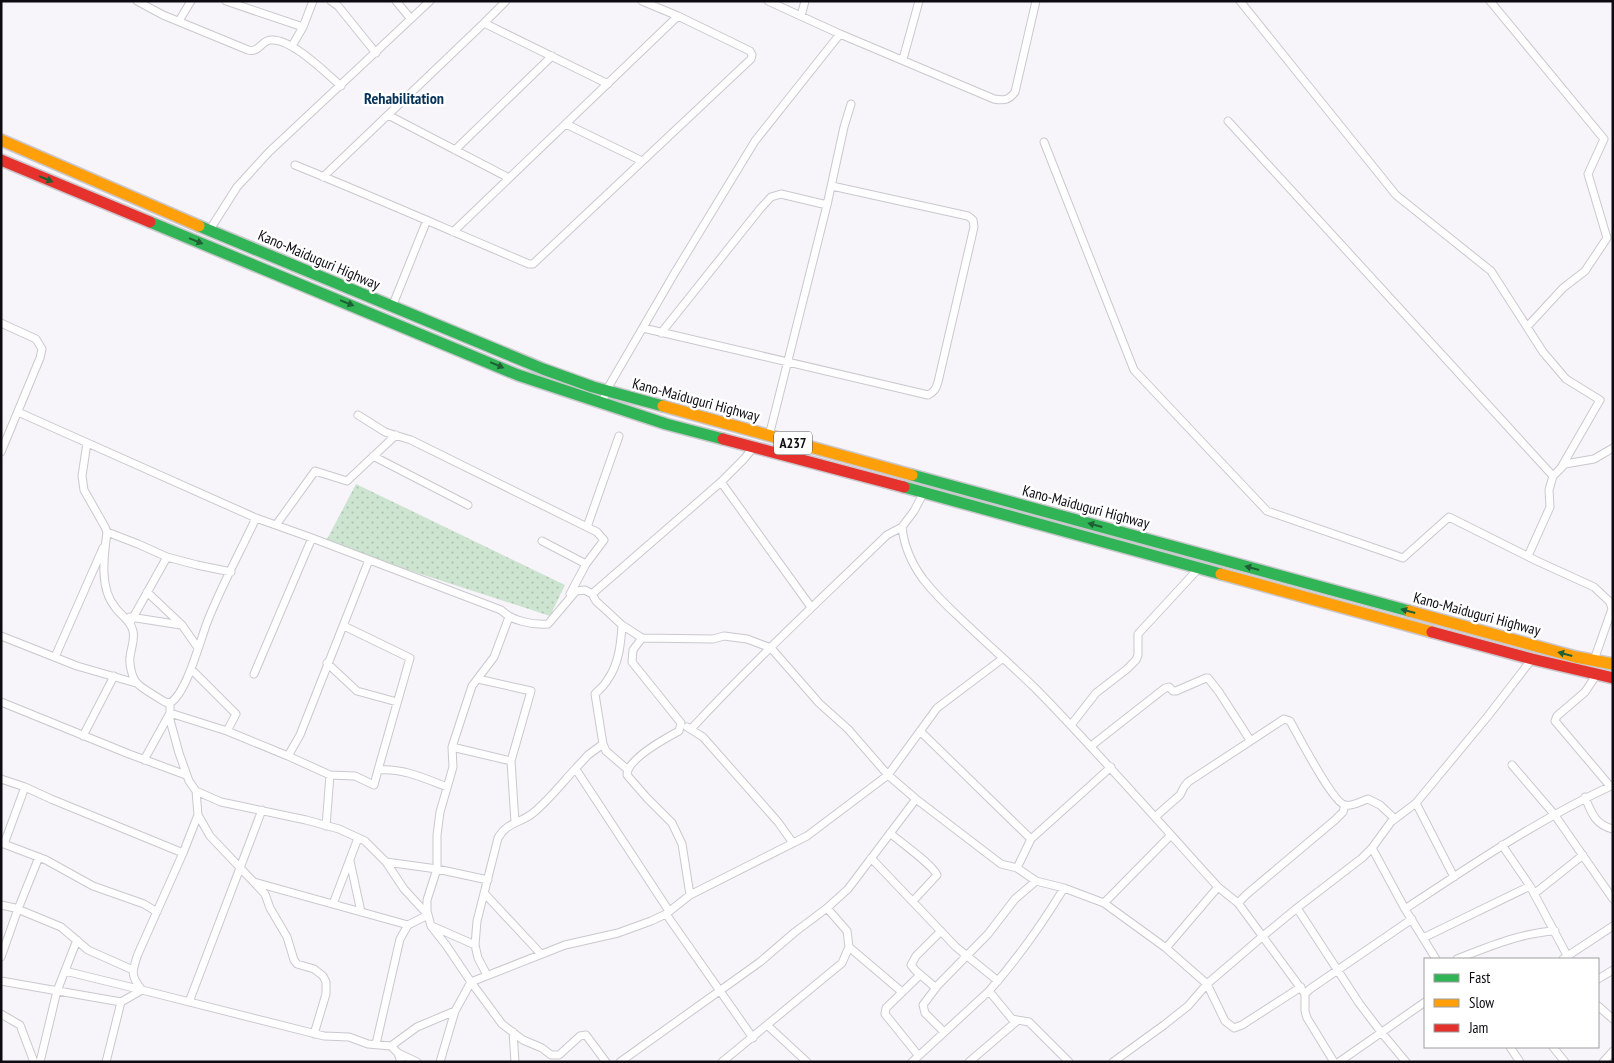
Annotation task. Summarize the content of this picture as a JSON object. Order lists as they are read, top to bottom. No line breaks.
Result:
{"streets":{"highway":["Kano-Maiduguri Highway","A237"]},"districts":["Rehabilitation"],"legend":["Fast","Slow","Jam"]}
